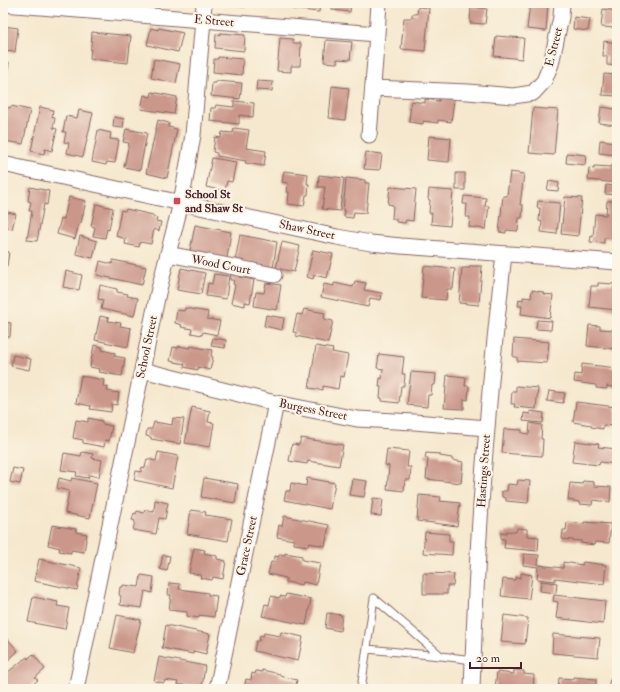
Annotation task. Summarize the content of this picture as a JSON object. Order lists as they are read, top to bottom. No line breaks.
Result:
{"streets":{"street":["E Street","Shaw Street","Wood Court","School Street","Burgess Street","Hastings Street","Grace Street"]},"crossings":[["E Street","School Street"],["Shaw Street","School Street"],["Shaw Street","Hastings Street"],["Wood Court","School Street"],["School Street","Burgess Street"],["Burgess Street","Hastings Street"],["Burgess Street","Grace Street"]],"places":{"transit":["School St and Shaw St"]},"scale_bar":"20 m"}
